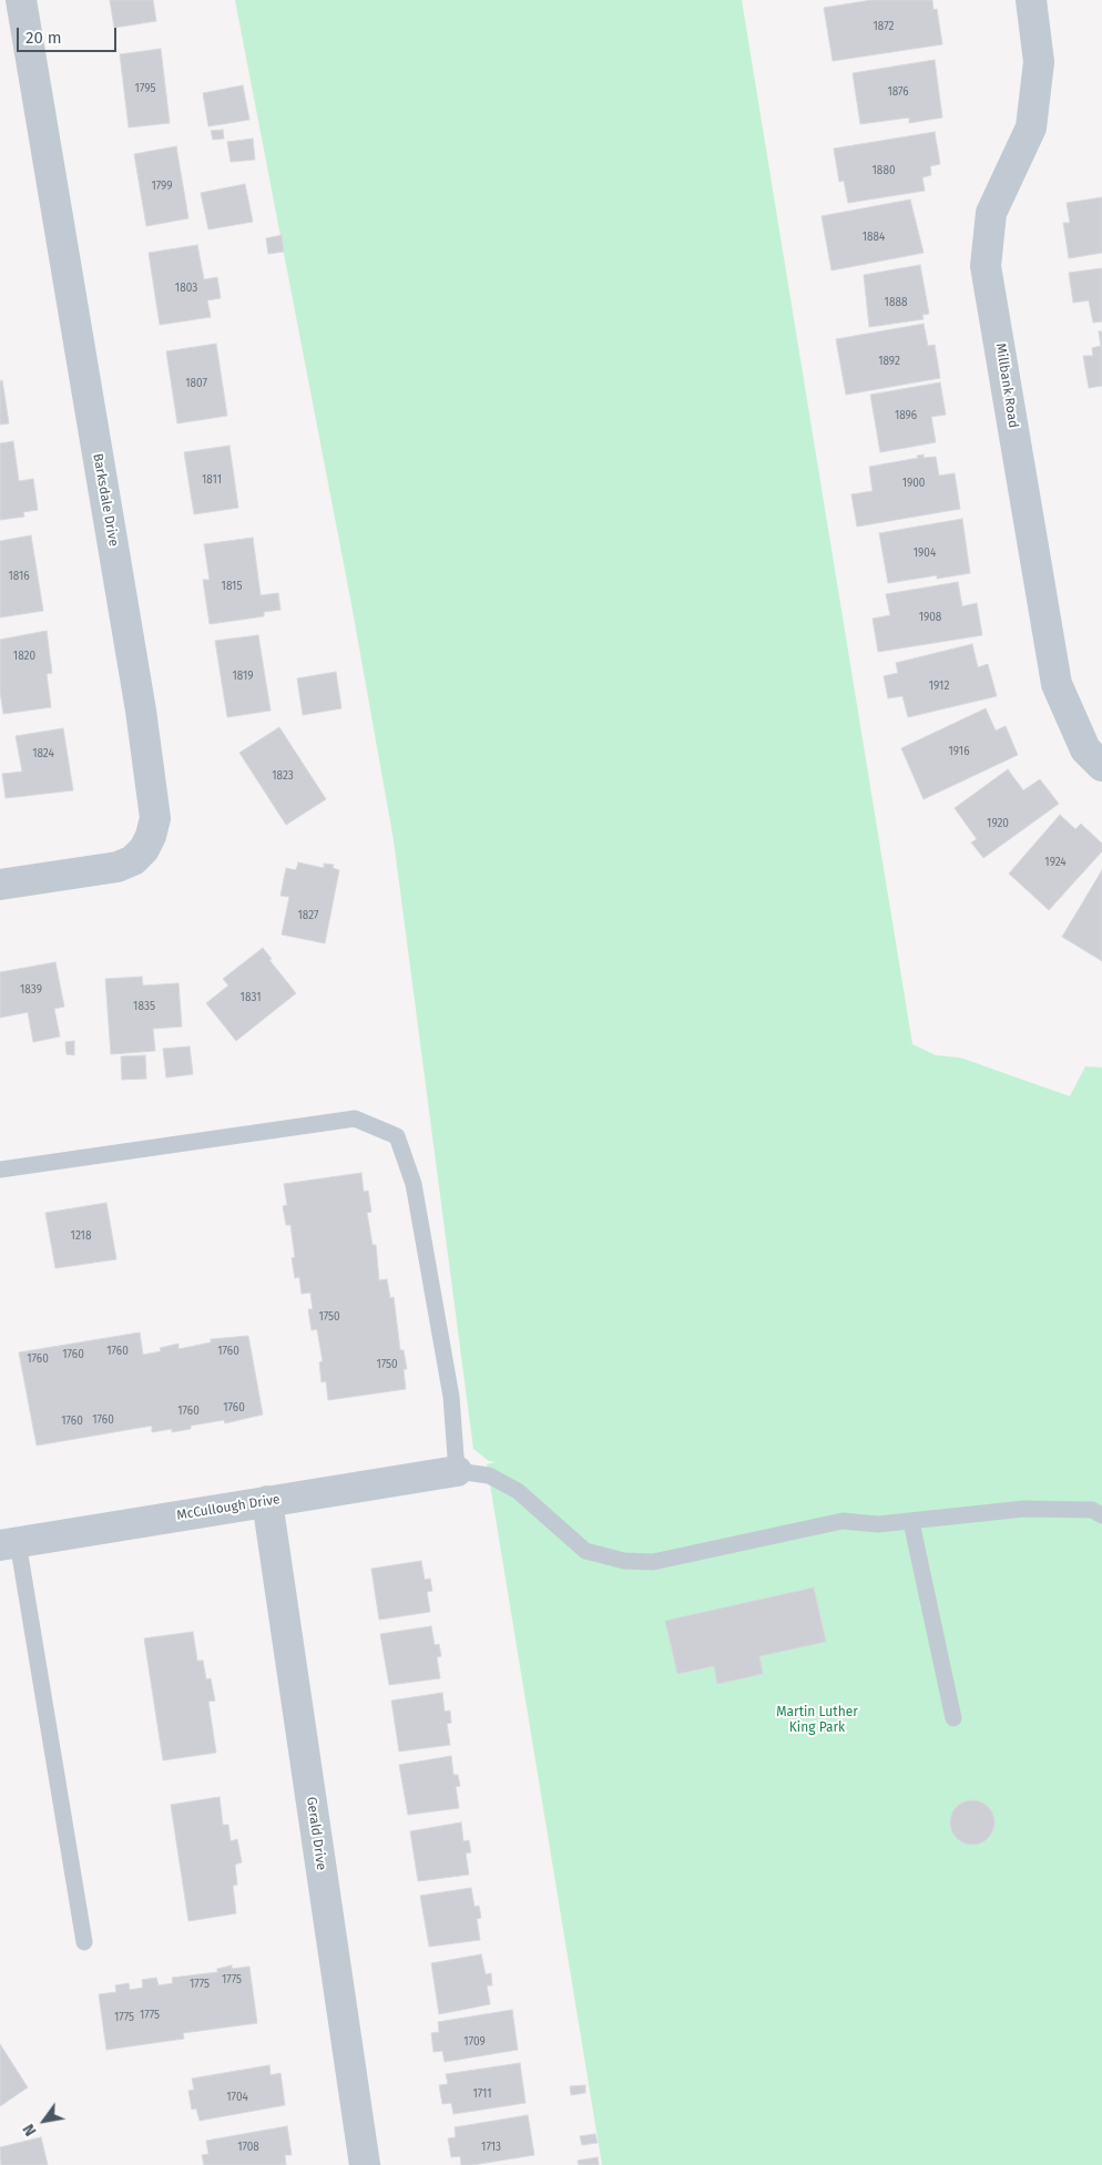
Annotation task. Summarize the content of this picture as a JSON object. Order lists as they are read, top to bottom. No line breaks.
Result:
{"streets":{"street":["Millbank Road","Barksdale Drive","McCullough Drive","Gerald Drive"]},"crossings":[["McCullough Drive","Gerald Drive"]],"parks":["Martin Luther King Park"],"house_numbers":["1872","1795","1876","1880","1799","1884","1803","1888","1892","1807","1896","1811","1900","1904","1816","1815","1908","1820","1819","1912","1916","1824","1823","1920","1924","1827","1839","1831","1835","1218","1750","1760","1760","1760","1760","1750","1760","1760","1760","1760","1775","1775","1775","1775","1709","1711","1704","1708","1713"],"scale_bar":"20 m","north":"bottom left"}
